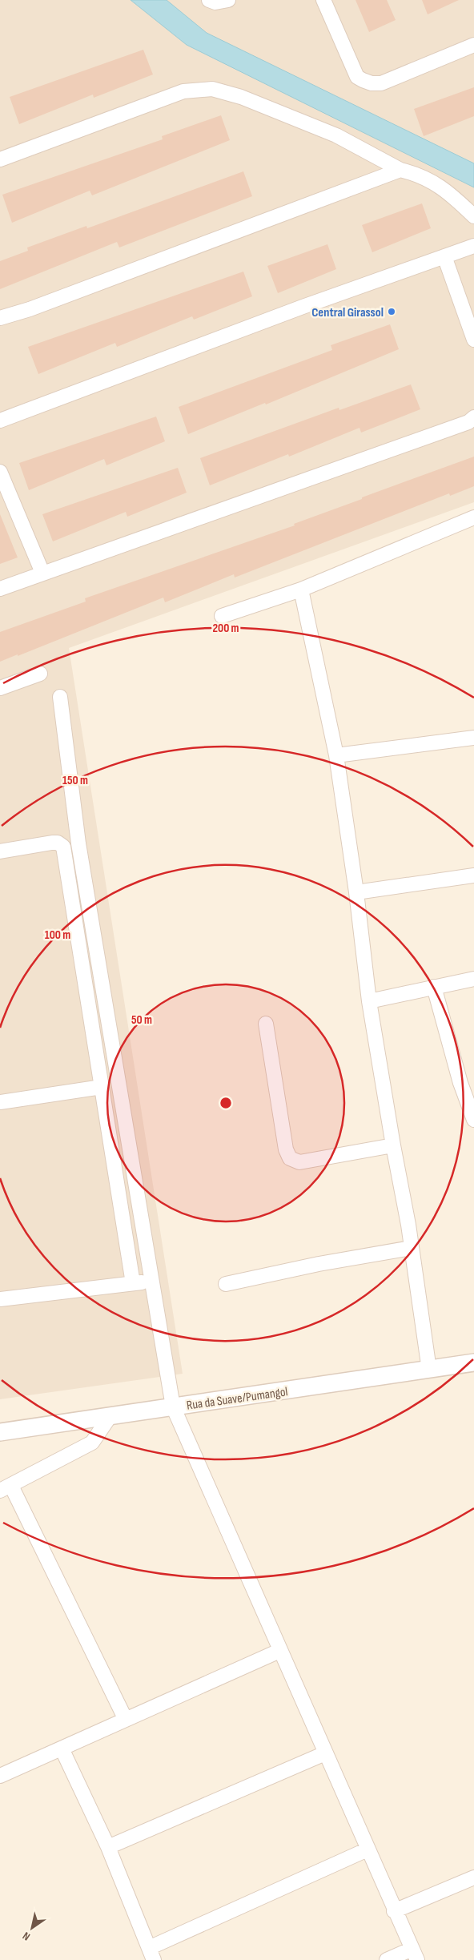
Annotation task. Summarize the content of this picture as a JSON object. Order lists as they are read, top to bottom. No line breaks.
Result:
{"streets":{"street":["Rua da Suave/Pumangol"]},"places":["Central Girassol"],"north":"bottom left","rings":["200 m","150 m","100 m","50 m"]}
